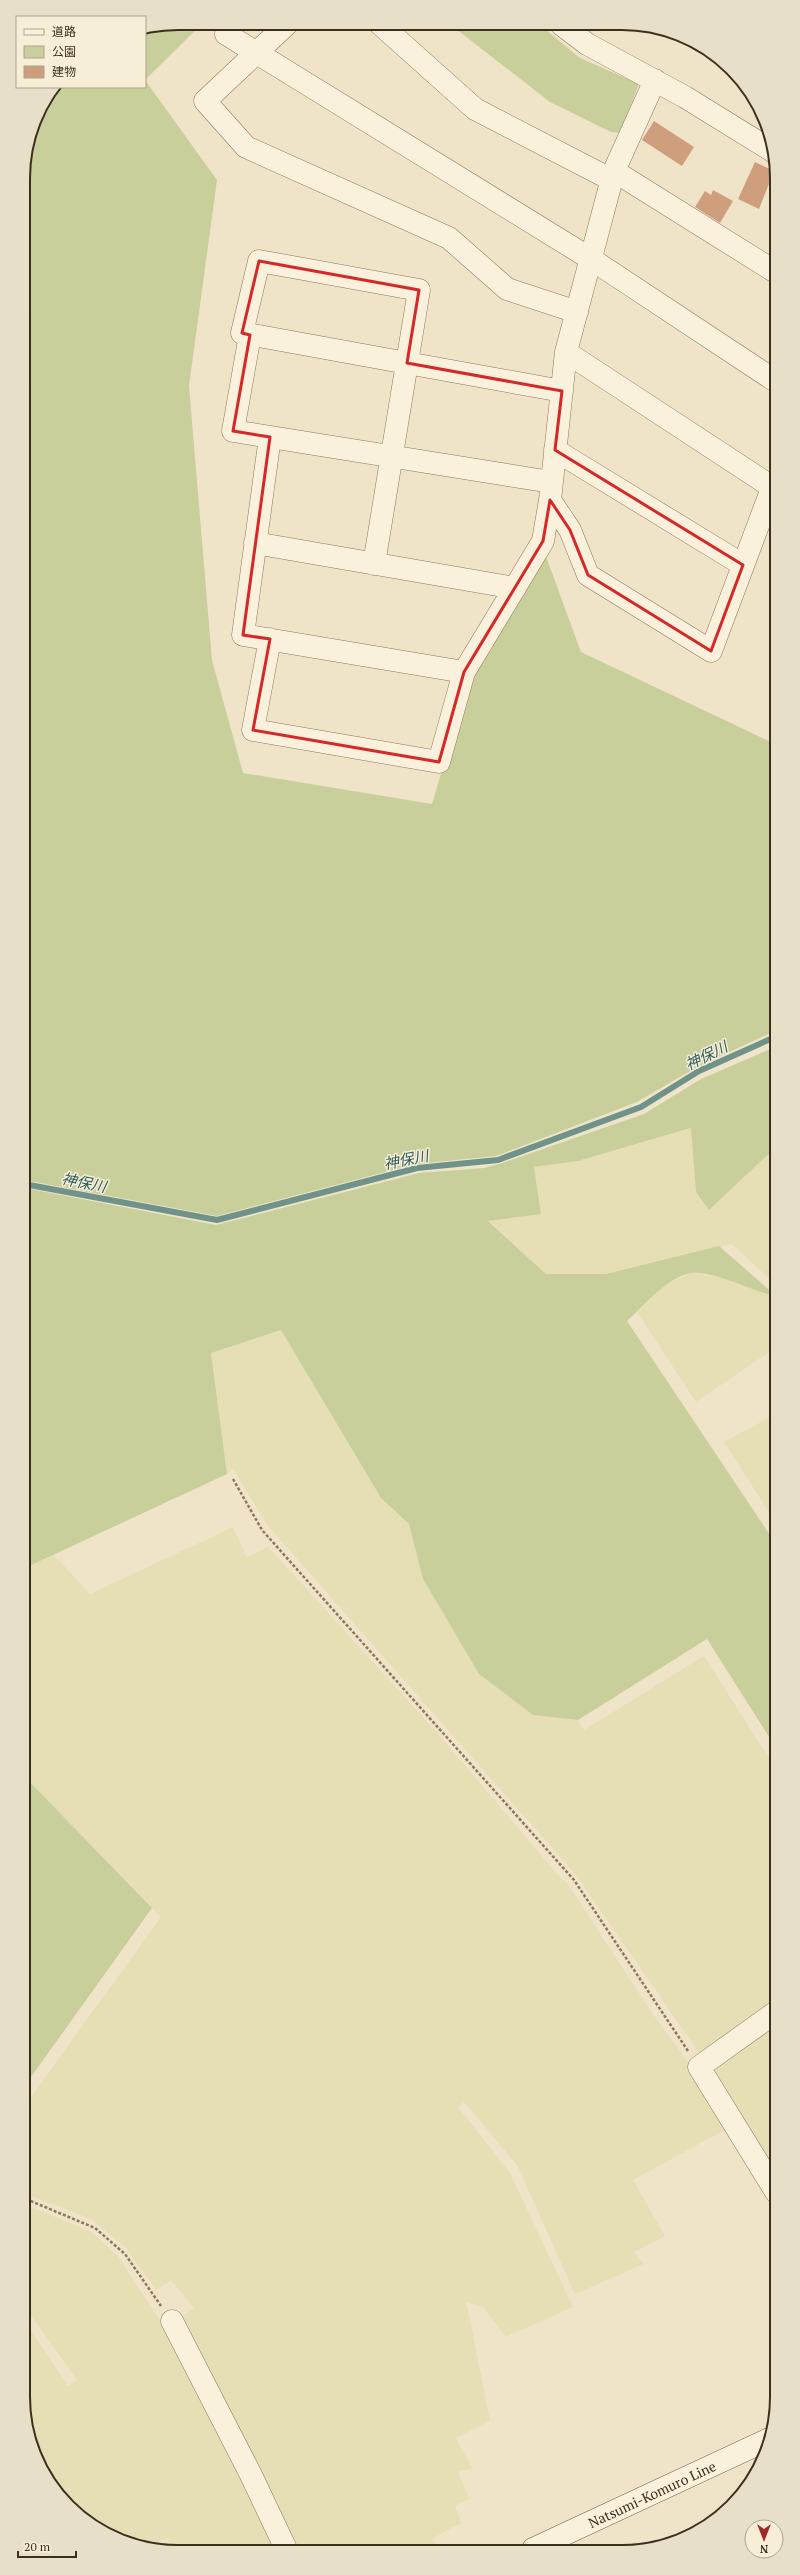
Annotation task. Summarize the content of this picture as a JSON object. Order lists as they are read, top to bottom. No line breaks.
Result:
{"streets":{"street":["Natsumi-Komuro Line"]},"water":["神保川"],"legend":["道路","公園","建物"],"scale_bar":"20 m","north":"bottom"}
